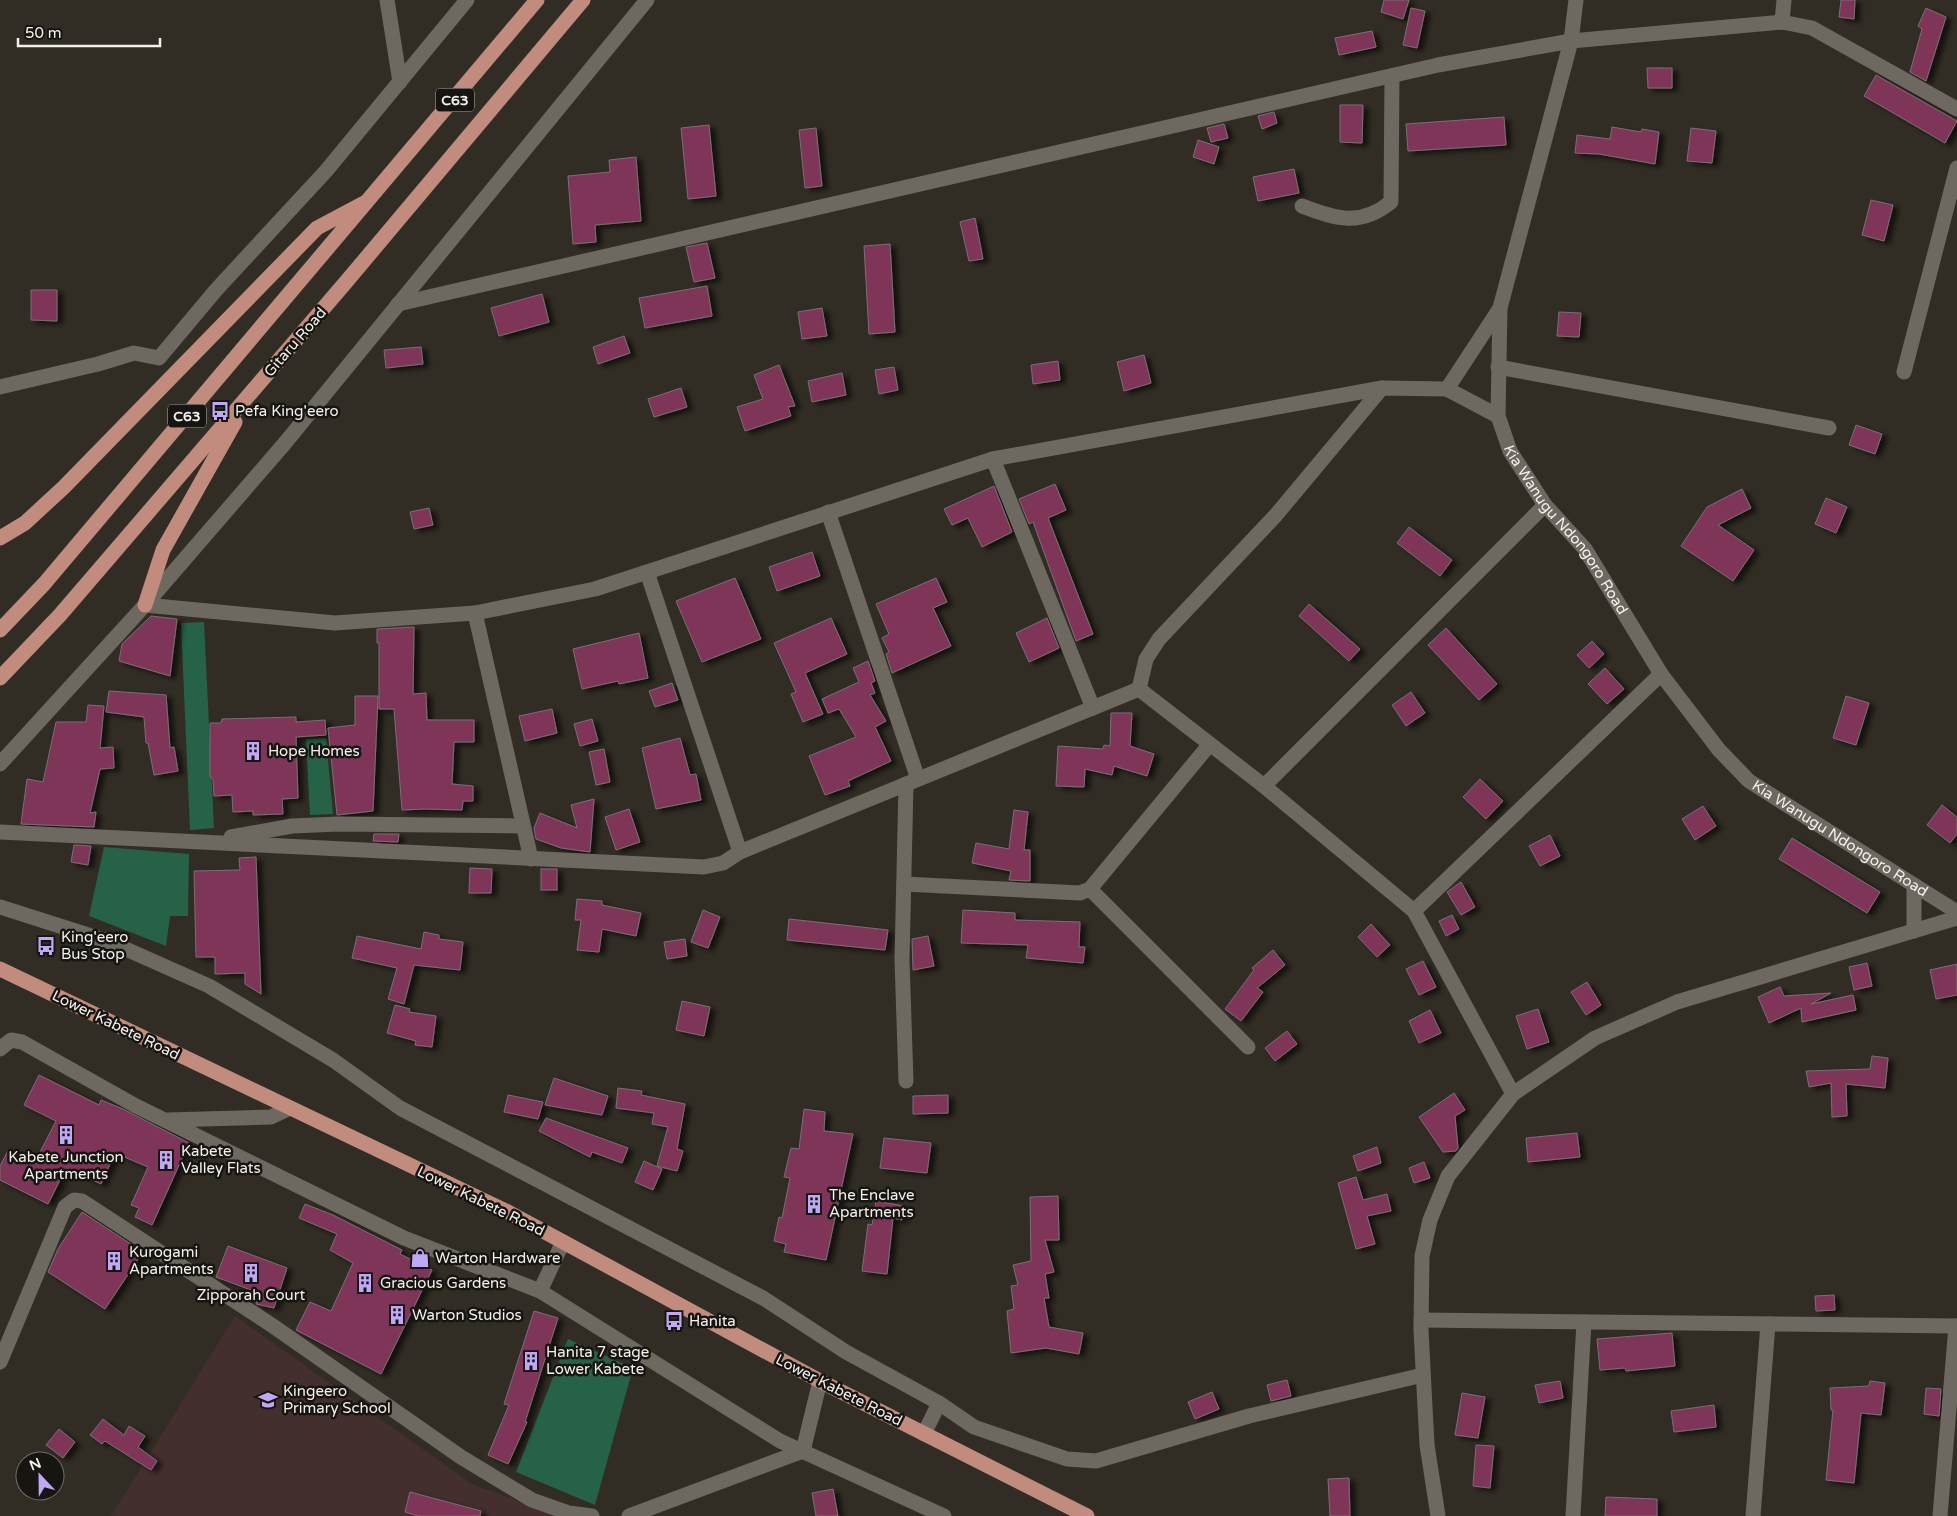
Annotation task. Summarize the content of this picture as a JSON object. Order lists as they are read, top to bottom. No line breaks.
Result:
{"streets":{"main road":["C63","Gitaru Road","Lower Kabete Road"],"street":["Kia Wanugu Ndongoro Road"]},"places":{"bus stop":["Pefa King'eero","King'eero Bus Stop","Hanita"],"building":["Hope Homes","Kabete Junction Apartments","Kabete Valley Flats","The Enclave Apartments","Kurogami Apartments","Zipporah Court","Gracious Gardens","Warton Studios","Hanita 7 stage Lower Kabete"],"shop":["Warton Hardware"],"school or university":["Kingeero Primary School"]},"scale_bar":"50 m","north":"top"}
